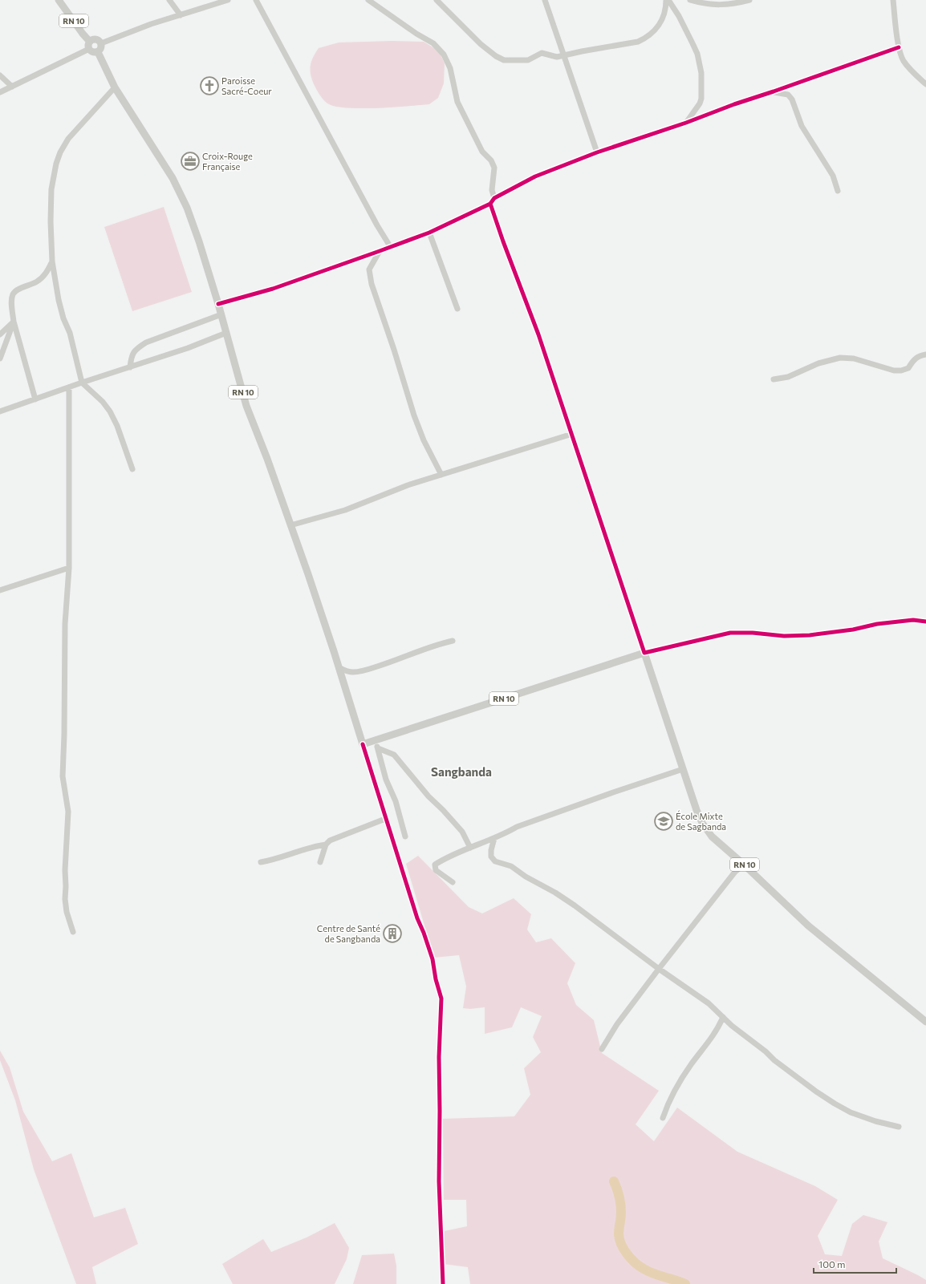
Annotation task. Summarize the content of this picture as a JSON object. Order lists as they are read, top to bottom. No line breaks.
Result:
{"streets":{"main road":["RN 10"]},"districts":["Sangbanda"],"places":{"church":["Paroisse Sacré-Coeur"],"office":["Croix-Rouge Française"],"school or university":["École Mixte de Sagbanda"],"building":["Centre de Santé de Sangbanda"]},"scale_bar":"100 m"}
